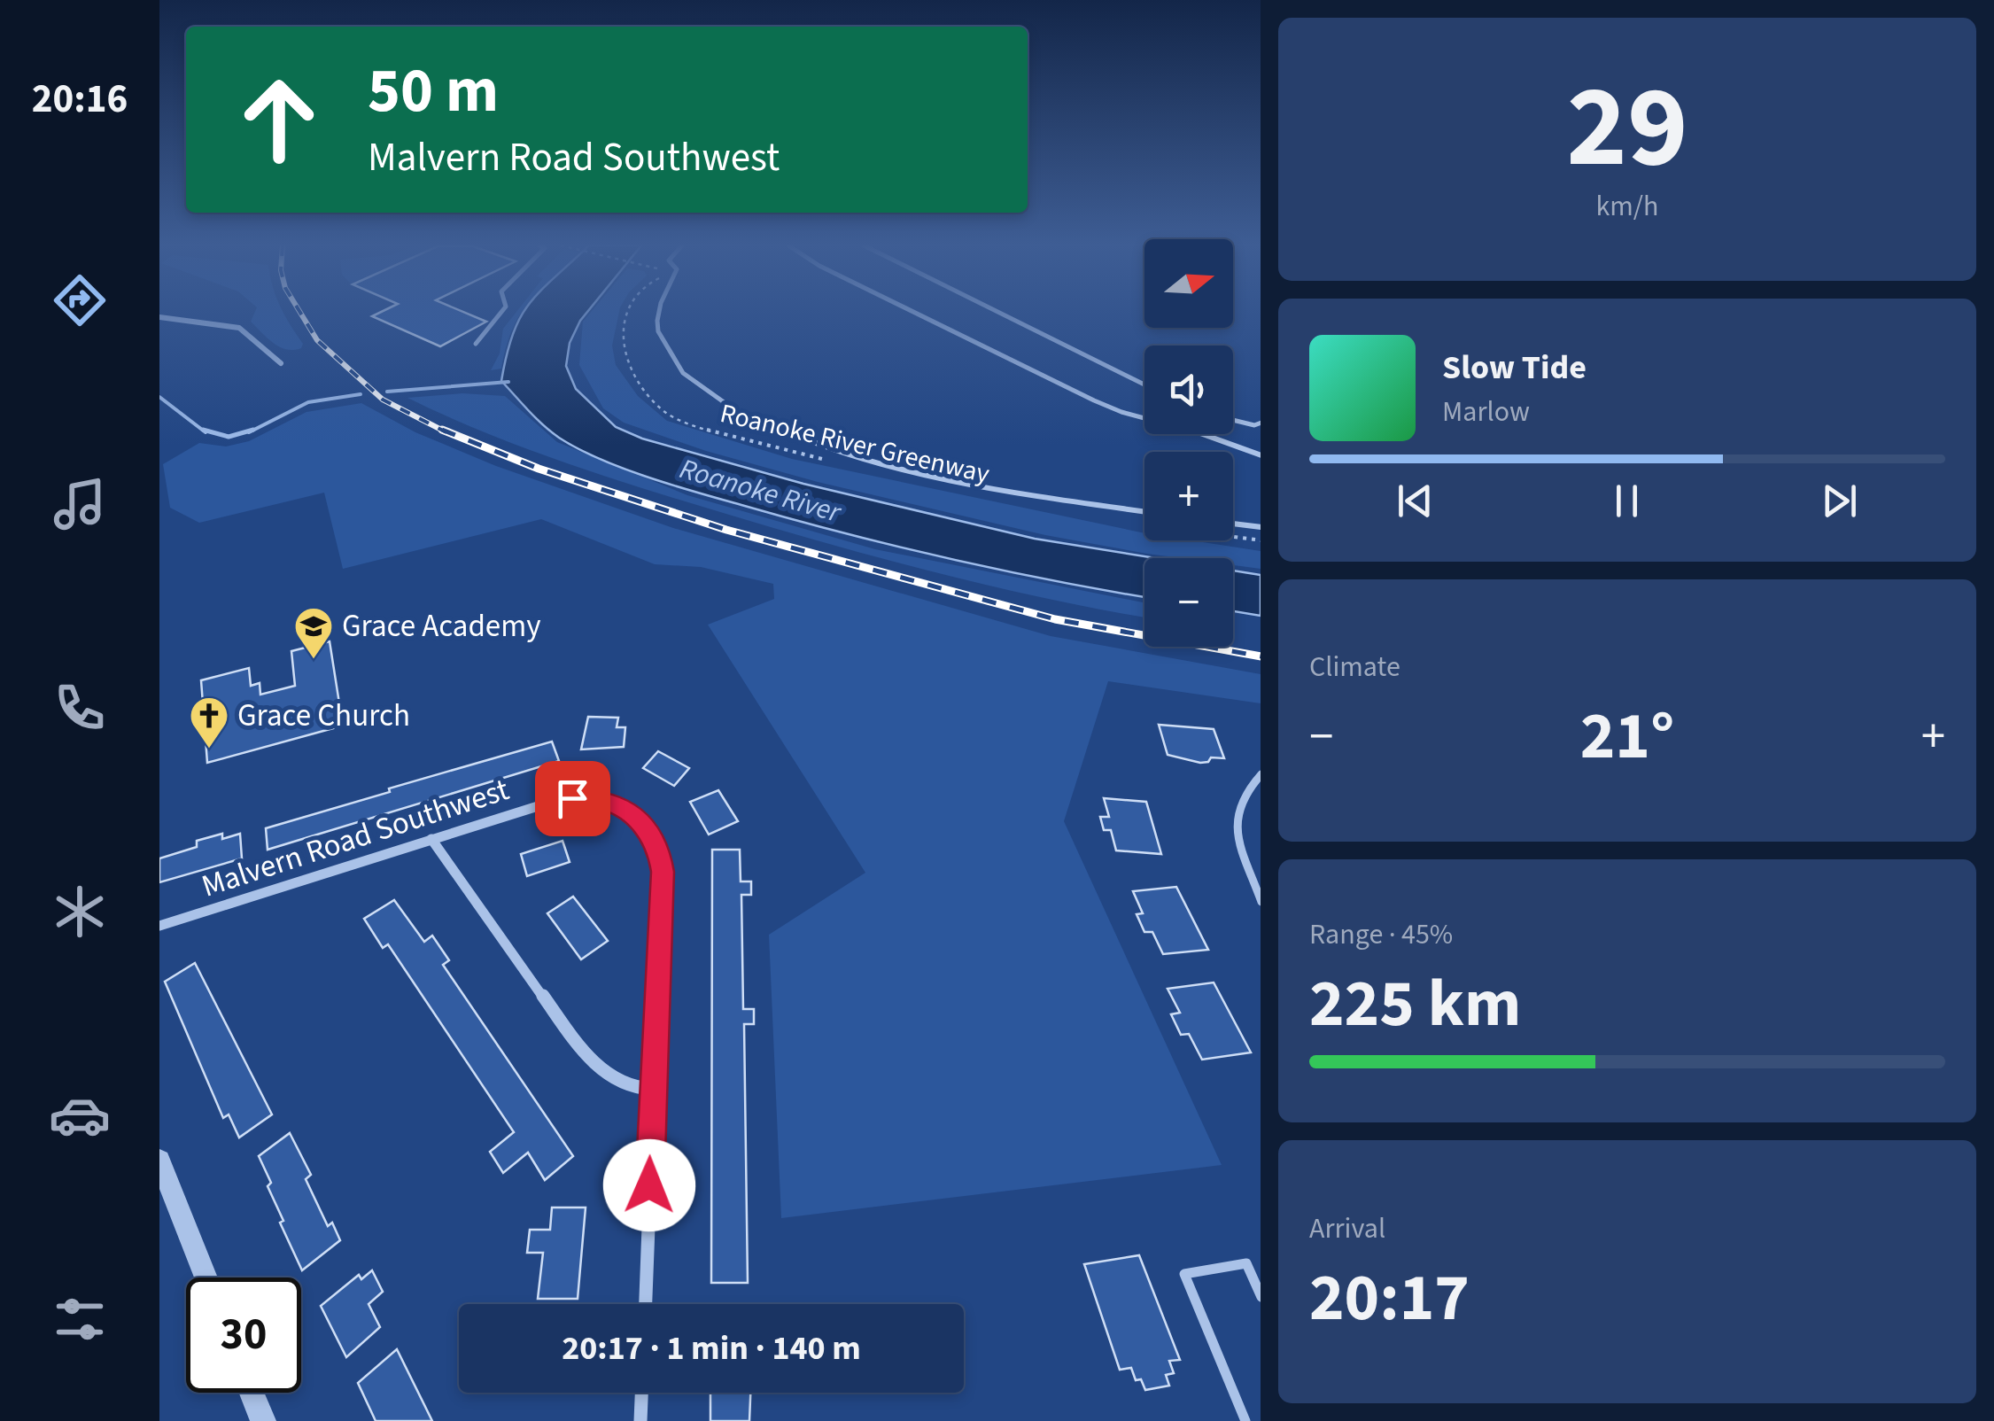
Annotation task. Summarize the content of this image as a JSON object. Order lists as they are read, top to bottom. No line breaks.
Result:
{"streets":{"street":["Malvern Road Southwest"],"path":["Roanoke River Greenway"]},"water":["Roanoke River"],"places":{"school or university":["Grace Academy"],"church":["Grace Church"]},"north":"right","page":{"tabs":"20:16","tile":[["29","km/h"],"Climate",["Range · 45%","225 km"],["Arrival","20:17"]],"turn":["50 m","Malvern Road Southwest"],"map_buttons":["+","−"],"song":["Slow Tide","Marlow"],"heat":["−","21°","+"],"limit":"30","trip":"20:17 · 1 min · 140 m"}}
